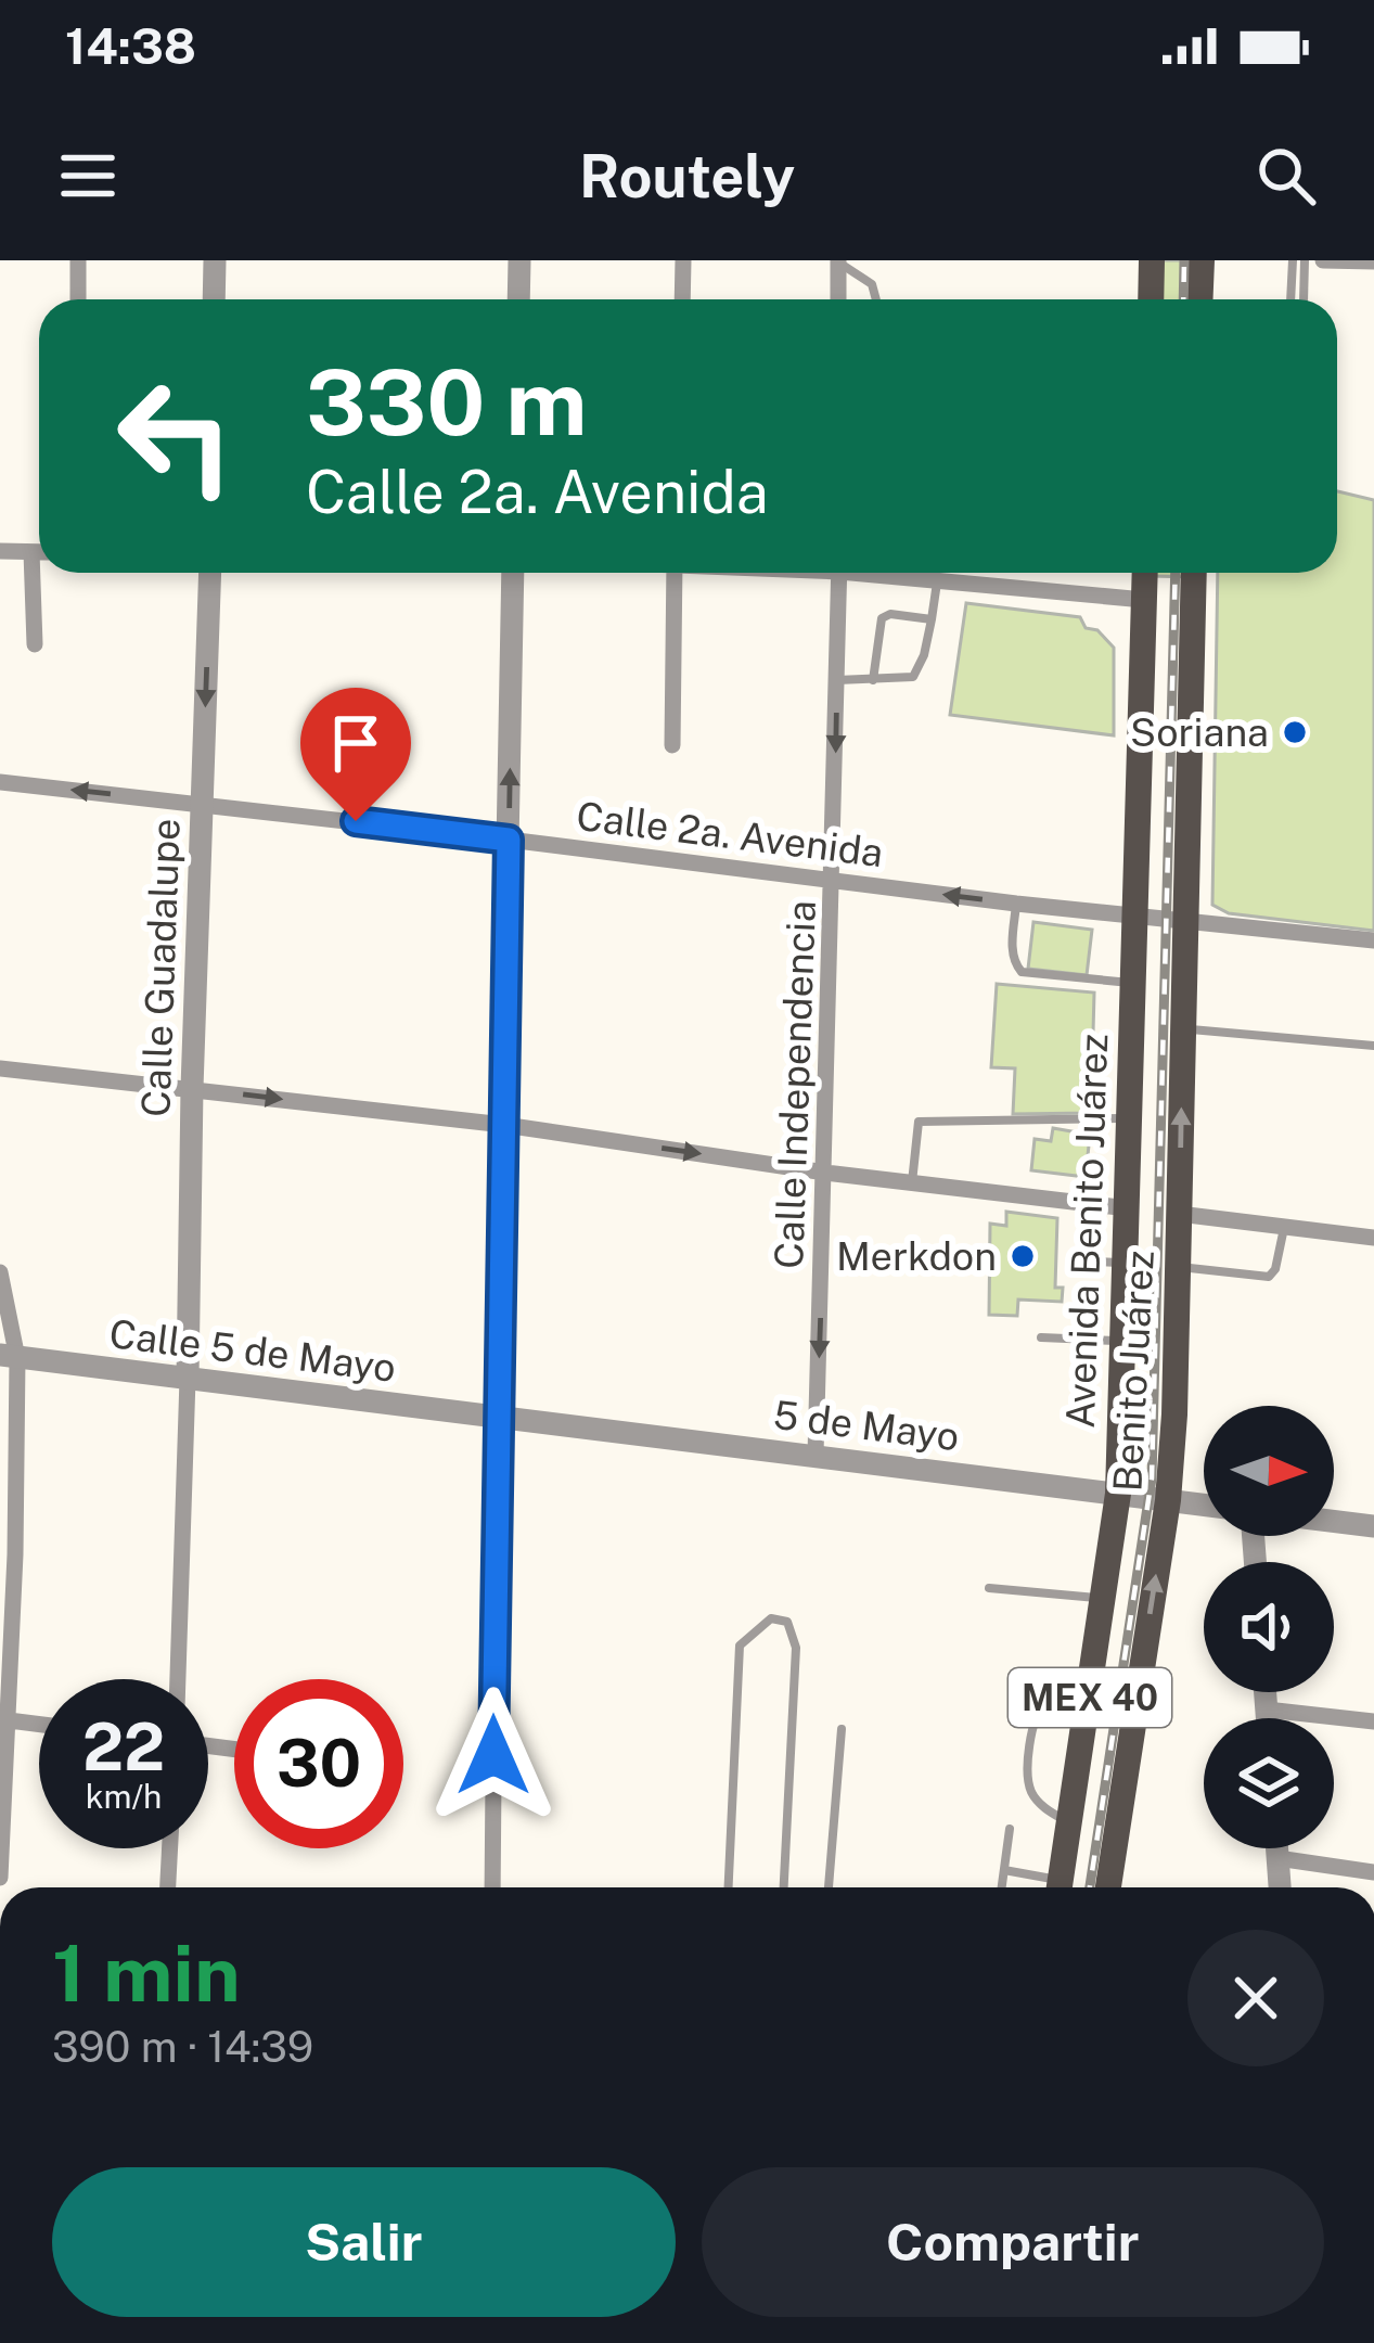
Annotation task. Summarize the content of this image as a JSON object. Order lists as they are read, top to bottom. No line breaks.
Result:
{"streets":{"main road":["Avenida Benito Juárez","Benito Juárez","MEX 40"],"street":["Calle 2a. Avenida","Calle Guadalupe","Calle Independencia","Calle 5 de Mayo","5 de Mayo"]},"crossings":[["Calle 2a. Avenida","Calle Guadalupe"],["Calle 2a. Avenida","Calle Independencia"],["Calle 2a. Avenida","Avenida Benito Juárez"],["Calle 2a. Avenida","Benito Juárez"],["Calle 2a. Avenida","MEX 40"],["Calle Guadalupe","Calle 5 de Mayo"],["Calle Independencia","5 de Mayo"],["Avenida Benito Juárez","5 de Mayo"],["Calle 5 de Mayo","5 de Mayo"],["Benito Juárez","5 de Mayo"],["Benito Juárez","MEX 40"]],"one_way":["Calle Independencia","Benito Juárez"],"places":["Soriana","Merkdon"],"north":"right","page":{"status":"14:38","header":"Routely","turn":["330 m","Calle 2a. Avenida"],"speed":"22 km/h","limit":"30","heading":["1 min","390 m · 14:39"],"buttons":["Salir","Compartir"]}}
